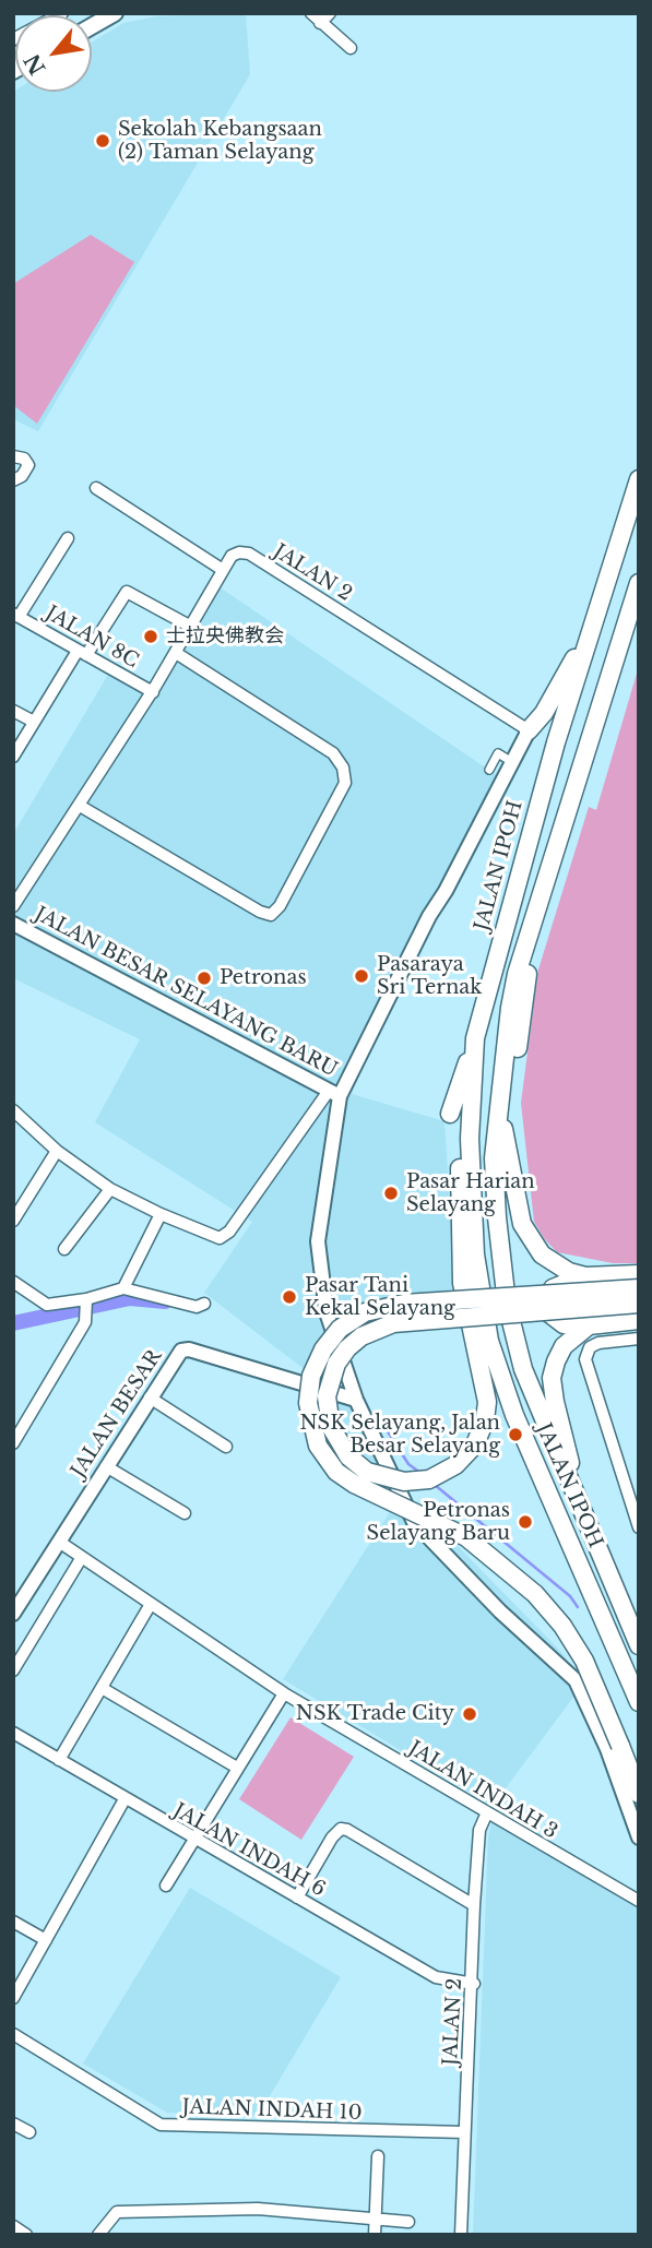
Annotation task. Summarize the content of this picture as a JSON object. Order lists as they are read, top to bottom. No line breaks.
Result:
{"streets":{"highway":["JALAN IPOH"],"street":["JALAN 2","JALAN 8C","JALAN BESAR SELAYANG BARU","JALAN BESAR","JALAN INDAH 3","JALAN INDAH 6","JALAN INDAH 10"]},"crossings":[["JALAN 2","JALAN INDAH 3"],["JALAN 2","JALAN INDAH 6"],["JALAN 2","JALAN INDAH 10"],["JALAN BESAR","JALAN INDAH 3"]],"places":["Sekolah Kebangsaan (2) Taman Selayang","士拉央佛教会","Pasaraya Sri Ternak","Petronas","Pasar Harian Selayang","Pasar Tani Kekal Selayang","NSK Selayang, Jalan Besar Selayang","Petronas Selayang Baru","NSK Trade City"],"north":"bottom left"}
